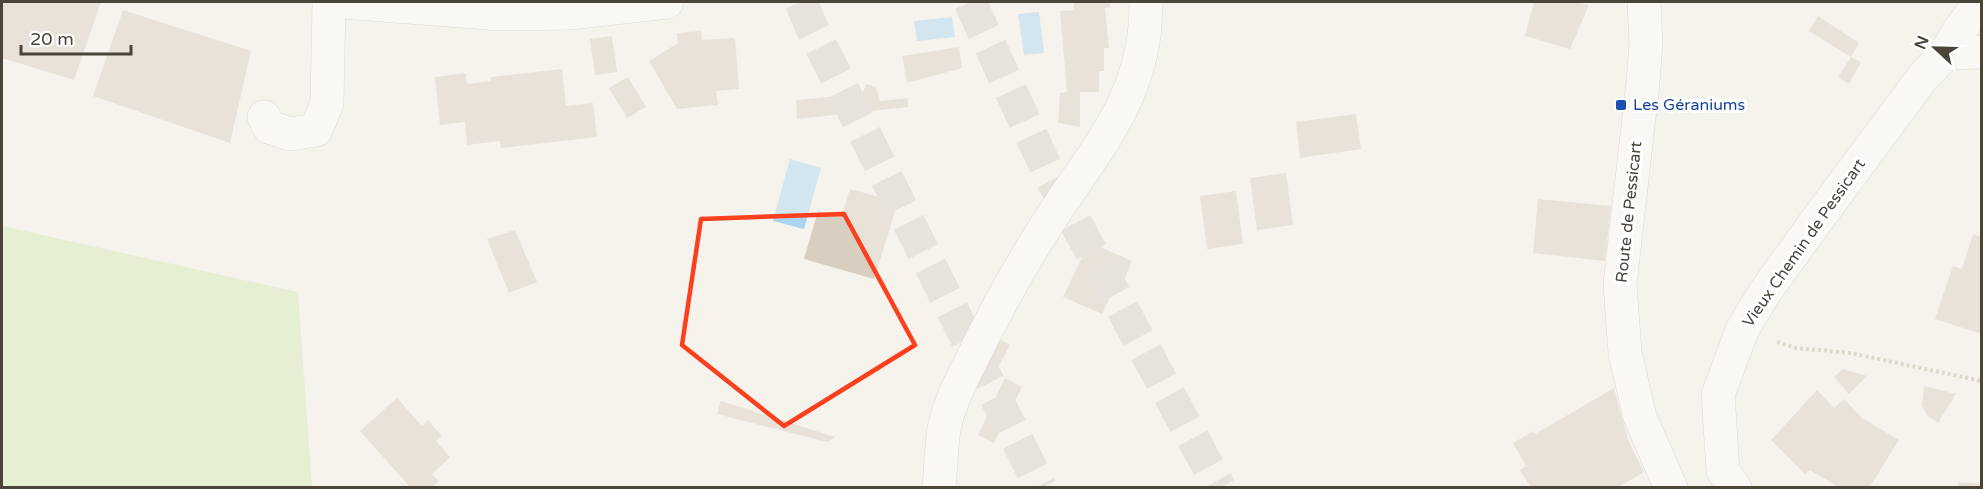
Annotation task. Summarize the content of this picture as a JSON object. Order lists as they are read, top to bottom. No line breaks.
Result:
{"streets":{"street":["Route de Pessicart","Vieux Chemin de Pessicart"]},"places":{"transit":["Les Géraniums"]},"scale_bar":"20 m","north":"left"}
